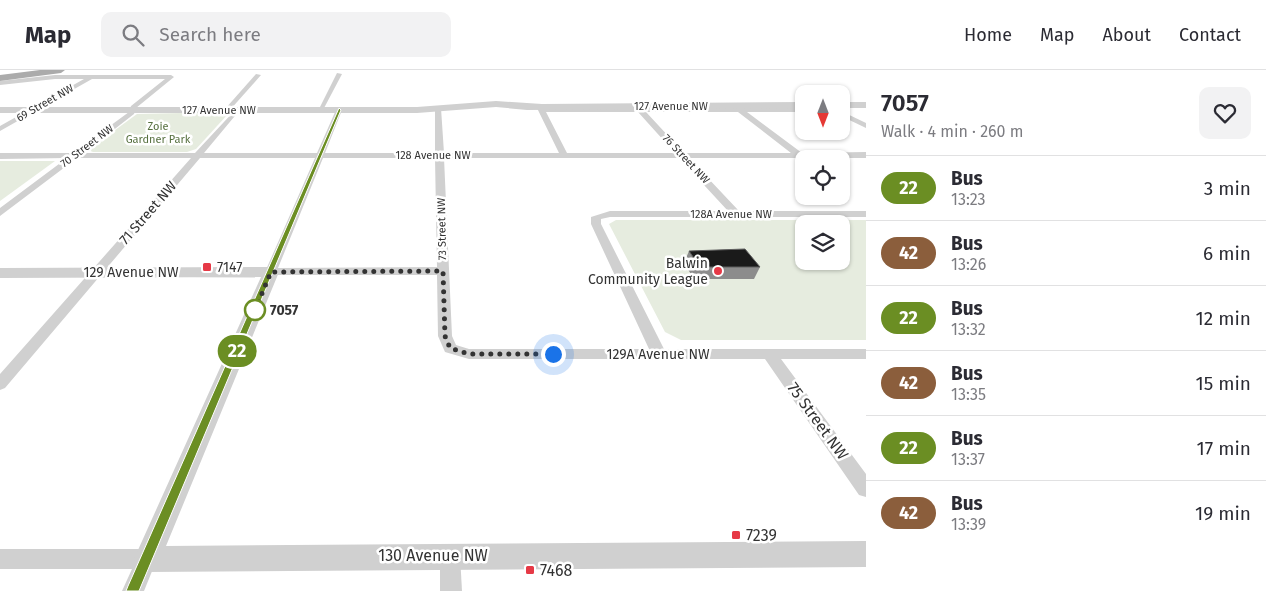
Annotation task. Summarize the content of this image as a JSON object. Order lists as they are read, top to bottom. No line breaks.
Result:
{"streets":{"street":["69 Street NW","127 Avenue NW","70 Street NW","128 Avenue NW","76 Street NW","71 Street NW","128A Avenue NW","73 Street NW","129 Avenue NW","129A Avenue NW","75 Street NW","130 Avenue NW"]},"crossings":[["69 Street NW","127 Avenue NW"],["69 Street NW","70 Street NW"],["127 Avenue NW","70 Street NW"],["127 Avenue NW","76 Street NW"],["127 Avenue NW","71 Street NW"],["127 Avenue NW","73 Street NW"],["70 Street NW","128 Avenue NW"],["128 Avenue NW","76 Street NW"],["128 Avenue NW","71 Street NW"],["128 Avenue NW","73 Street NW"],["76 Street NW","128A Avenue NW"],["71 Street NW","129 Avenue NW"],["128A Avenue NW","129A Avenue NW"],["73 Street NW","129 Avenue NW"],["73 Street NW","129A Avenue NW"],["129A Avenue NW","75 Street NW"]],"parks":["Zoie Gardner Park"],"places":{"transit":["7147","7239","7468"],"other":["Balwin Community League","7057"]},"lines":["bus line 22"],"north":"bottom","page":{"header":"Map","search":"Search here","nav":["Home","Map","About","Contact"],"on_map":"22","heading":["7057","Walk · 4 min · 260 m"],"list":[{"mark":"22","name":"Bus","note":"13:23","value":"3 min"},{"mark":"42","name":"Bus","note":"13:26","value":"6 min"},{"mark":"22","name":"Bus","note":"13:32","value":"12 min"},{"mark":"42","name":"Bus","note":"13:35","value":"15 min"},{"mark":"22","name":"Bus","note":"13:37","value":"17 min"},{"mark":"42","name":"Bus","note":"13:39","value":"19 min"}]}}
